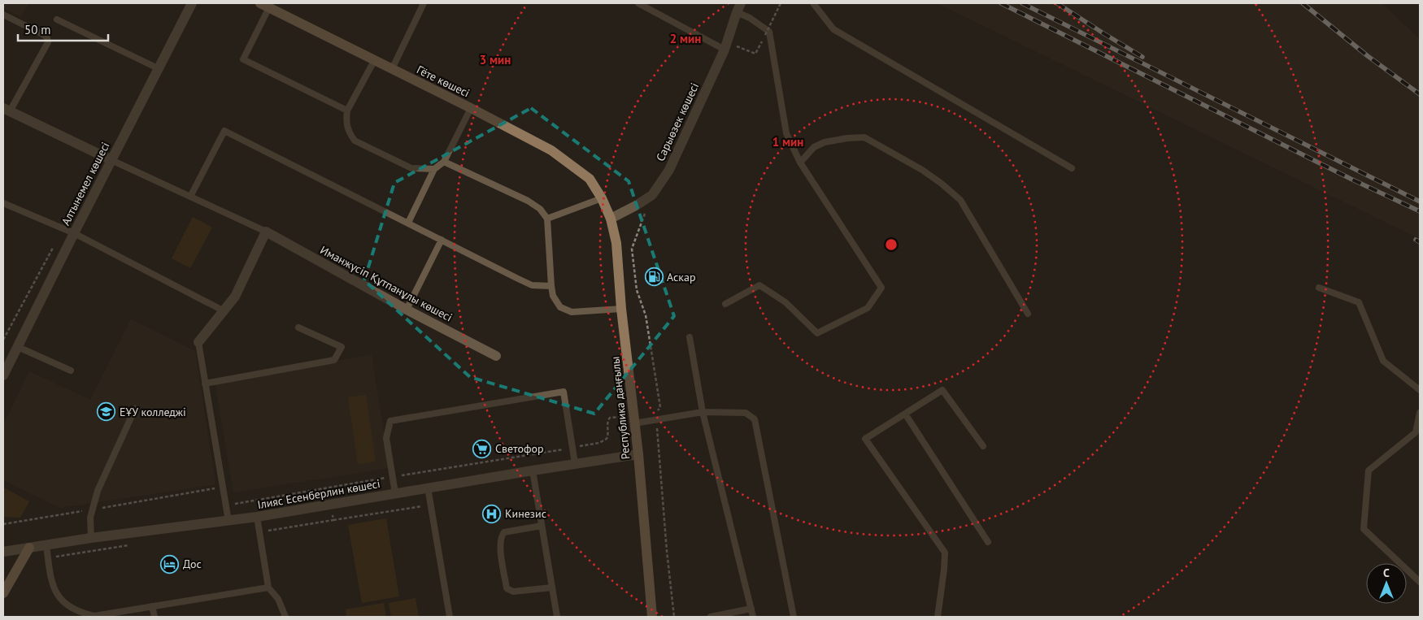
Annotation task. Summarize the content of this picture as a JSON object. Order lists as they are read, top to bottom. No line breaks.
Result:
{"streets":{"main road":["Гёте көшесі","Республика даңғылы"],"street":["Сарыөзек көшесі","Алтынемел көшесі","Иманжүсіп Құтпанұлы көшесі","Ілияс Есенберлин көшесі"]},"crossings":[["Гёте көшесі","Республика даңғылы"],["Сарыөзек көшесі","Республика даңғылы"],["Республика даңғылы","Ілияс Есенберлин көшесі"]],"places":{"fuel station":["Аскар"],"school or university":["ЕҰУ колледжі"],"supermarket":["Светофор"],"hospital":["Кинезис"],"hotel":["Дос"]},"scale_bar":"50 m","north":"top","rings":["2 мин","3 мин","1 мин"]}
